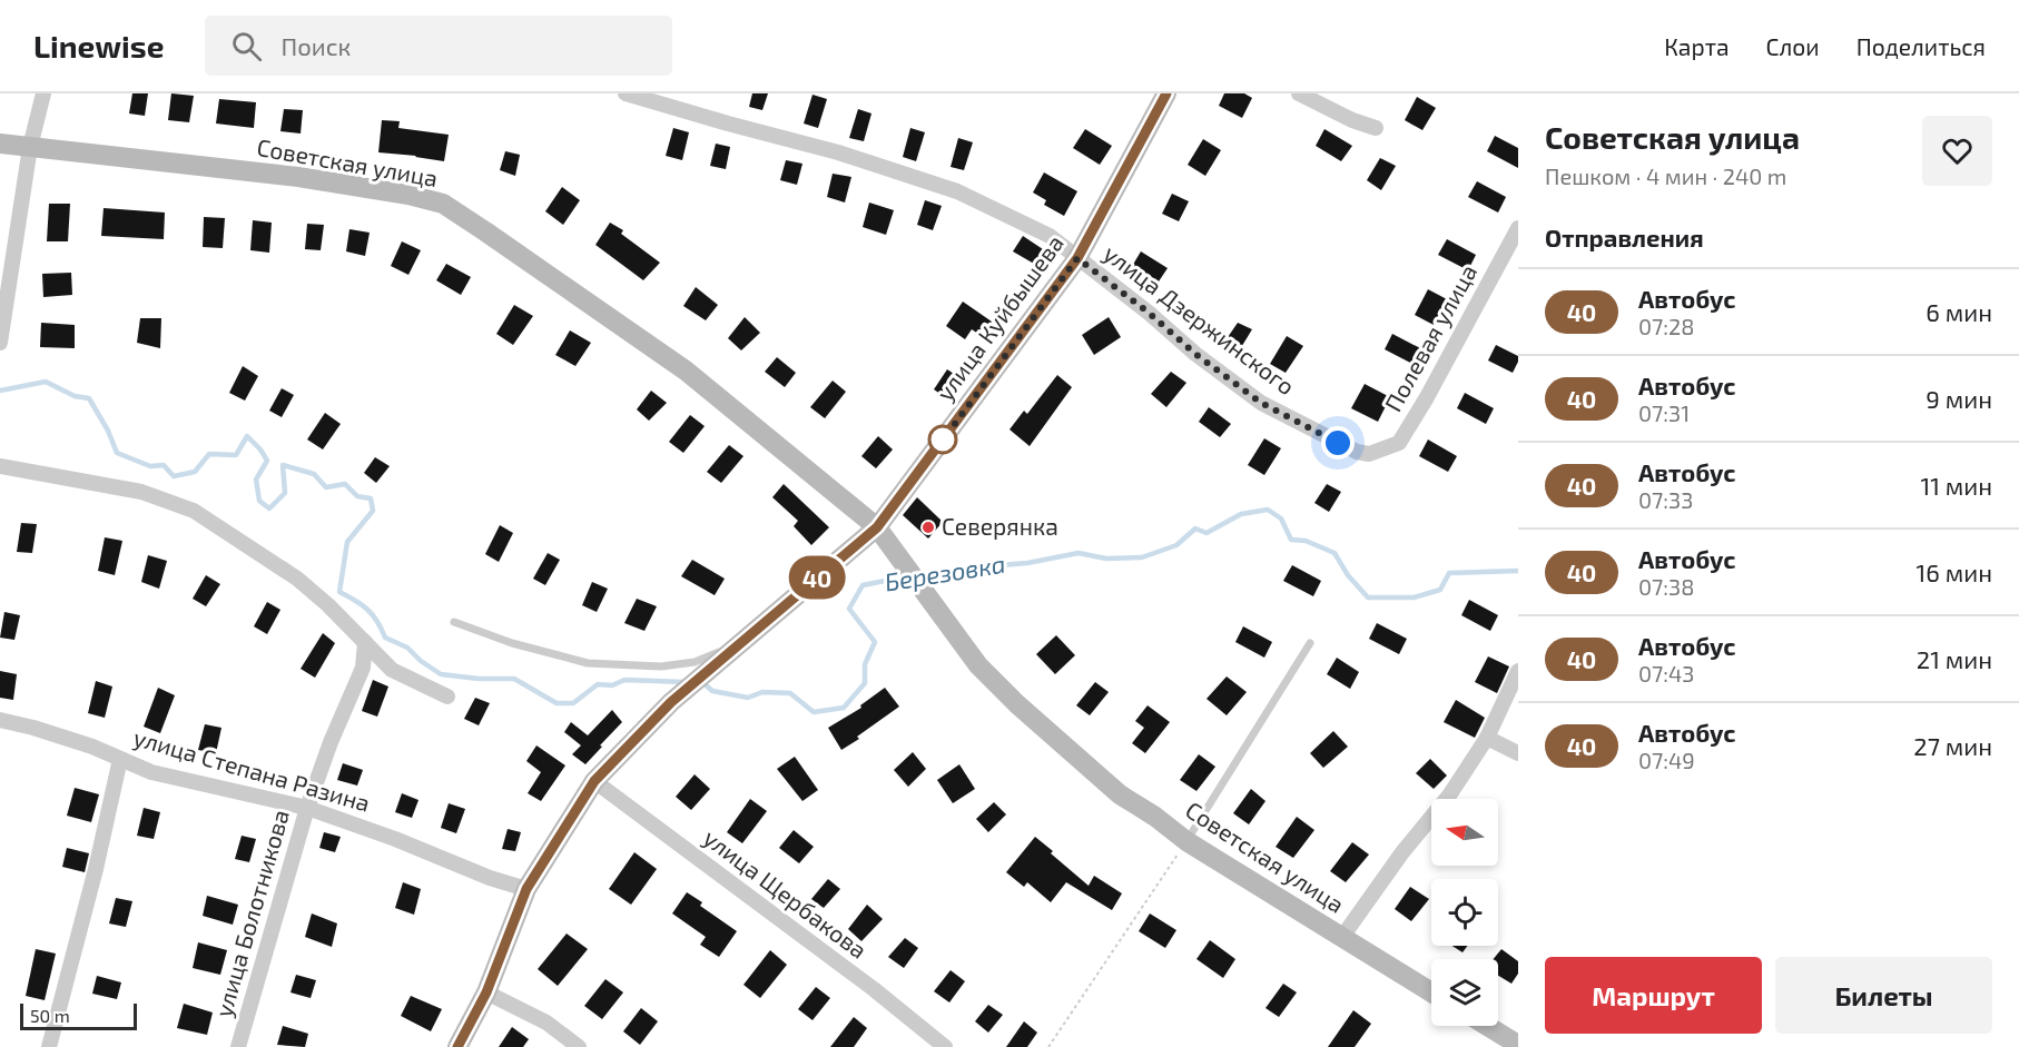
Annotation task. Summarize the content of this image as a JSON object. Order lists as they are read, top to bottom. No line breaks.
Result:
{"streets":{"street":["Советская улица","улица Куйбышева","улица Дзержинского","Полевая улица","улица Степана Разина","улица Щербакова","улица Болотникова"]},"crossings":[["Советская улица","улица Куйбышева"],["улица Куйбышева","улица Дзержинского"],["улица Куйбышева","улица Степана Разина"],["улица Куйбышева","улица Щербакова"],["улица Дзержинского","Полевая улица"],["улица Степана Разина","улица Болотникова"]],"water":["Березовка"],"places":["Северянка"],"lines":["bus line 40"],"scale_bar":"50 m","north":"left","page":{"header":"Linewise","search":"Поиск","nav":["Карта","Слои","Поделиться"],"on_map":"40","heading":[["Советская улица","Пешком · 4 мин · 240 m"],"Отправления"],"list":[{"mark":"40","name":"Автобус","note":"07:28","value":"6 мин"},{"mark":"40","name":"Автобус","note":"07:31","value":"9 мин"},{"mark":"40","name":"Автобус","note":"07:33","value":"11 мин"},{"mark":"40","name":"Автобус","note":"07:38","value":"16 мин"},{"mark":"40","name":"Автобус","note":"07:43","value":"21 мин"},{"mark":"40","name":"Автобус","note":"07:49","value":"27 мин"}],"buttons":["Маршрут","Билеты"],"scale":"50 m"}}
